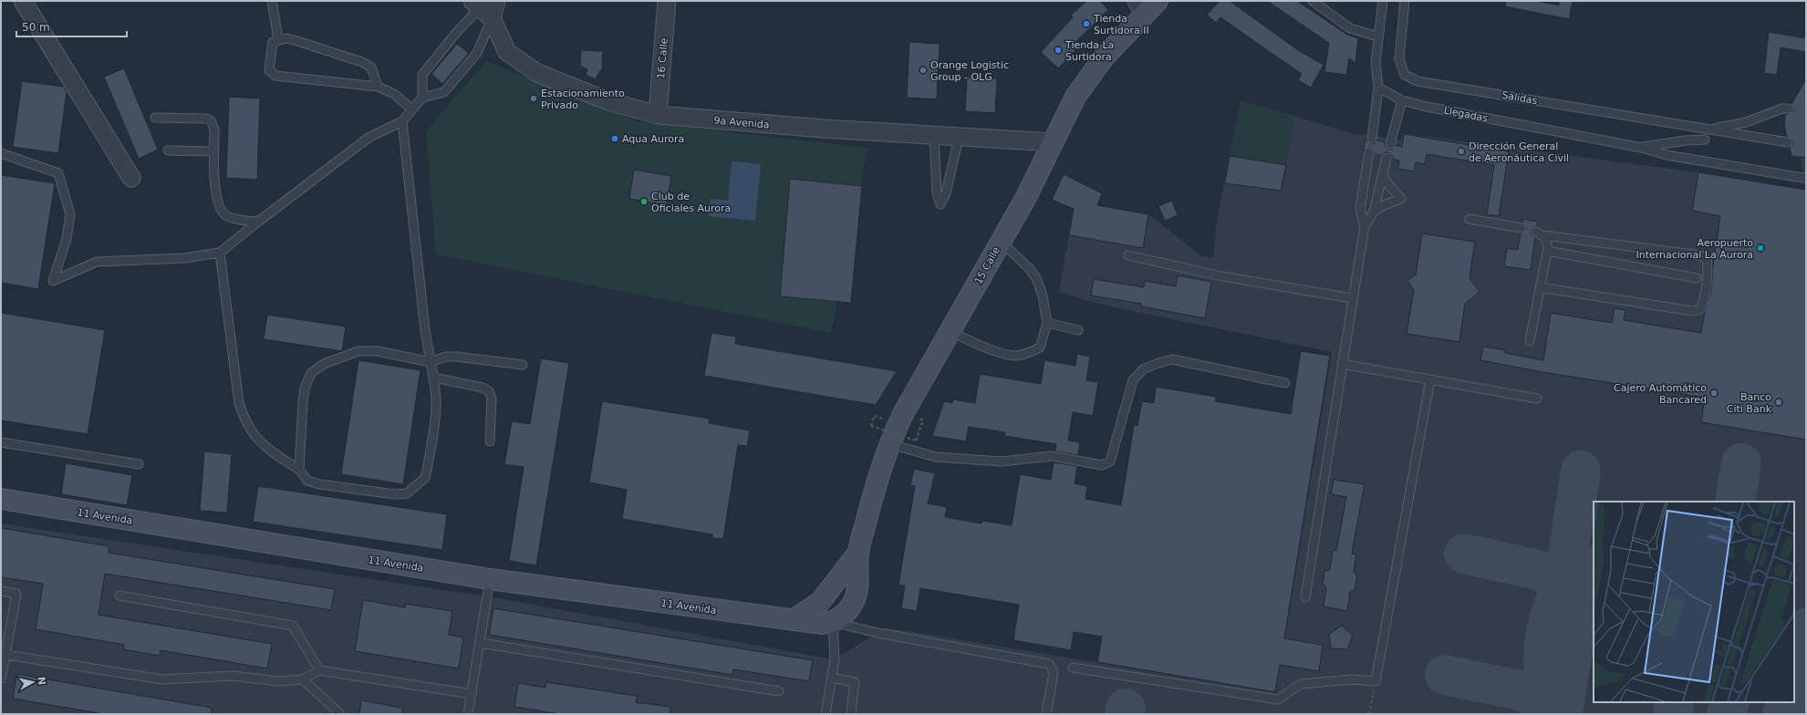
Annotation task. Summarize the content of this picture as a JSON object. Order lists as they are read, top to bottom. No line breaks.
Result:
{"streets":{"main road":["15 Calle","11 Avenida"],"street":["16 Calle","9a Avenida"],"lane":["Salidas","Llegadas"]},"crossings":[["16 Calle","9a Avenida"],["9a Avenida","15 Calle"]],"places":["Tienda Surtidora II","Tienda La Surtidora","Orange Logistic Group - OLG","Estacionamiento Privado","Aqua Aurora","Dirección General de Aeronáutica Civil","Club de Oficiales Aurora","Aeropuerto Internacional La Aurora","Cajero Automático Bancared","Banco Citi Bank"],"scale_bar":"50 m","north":"right"}
